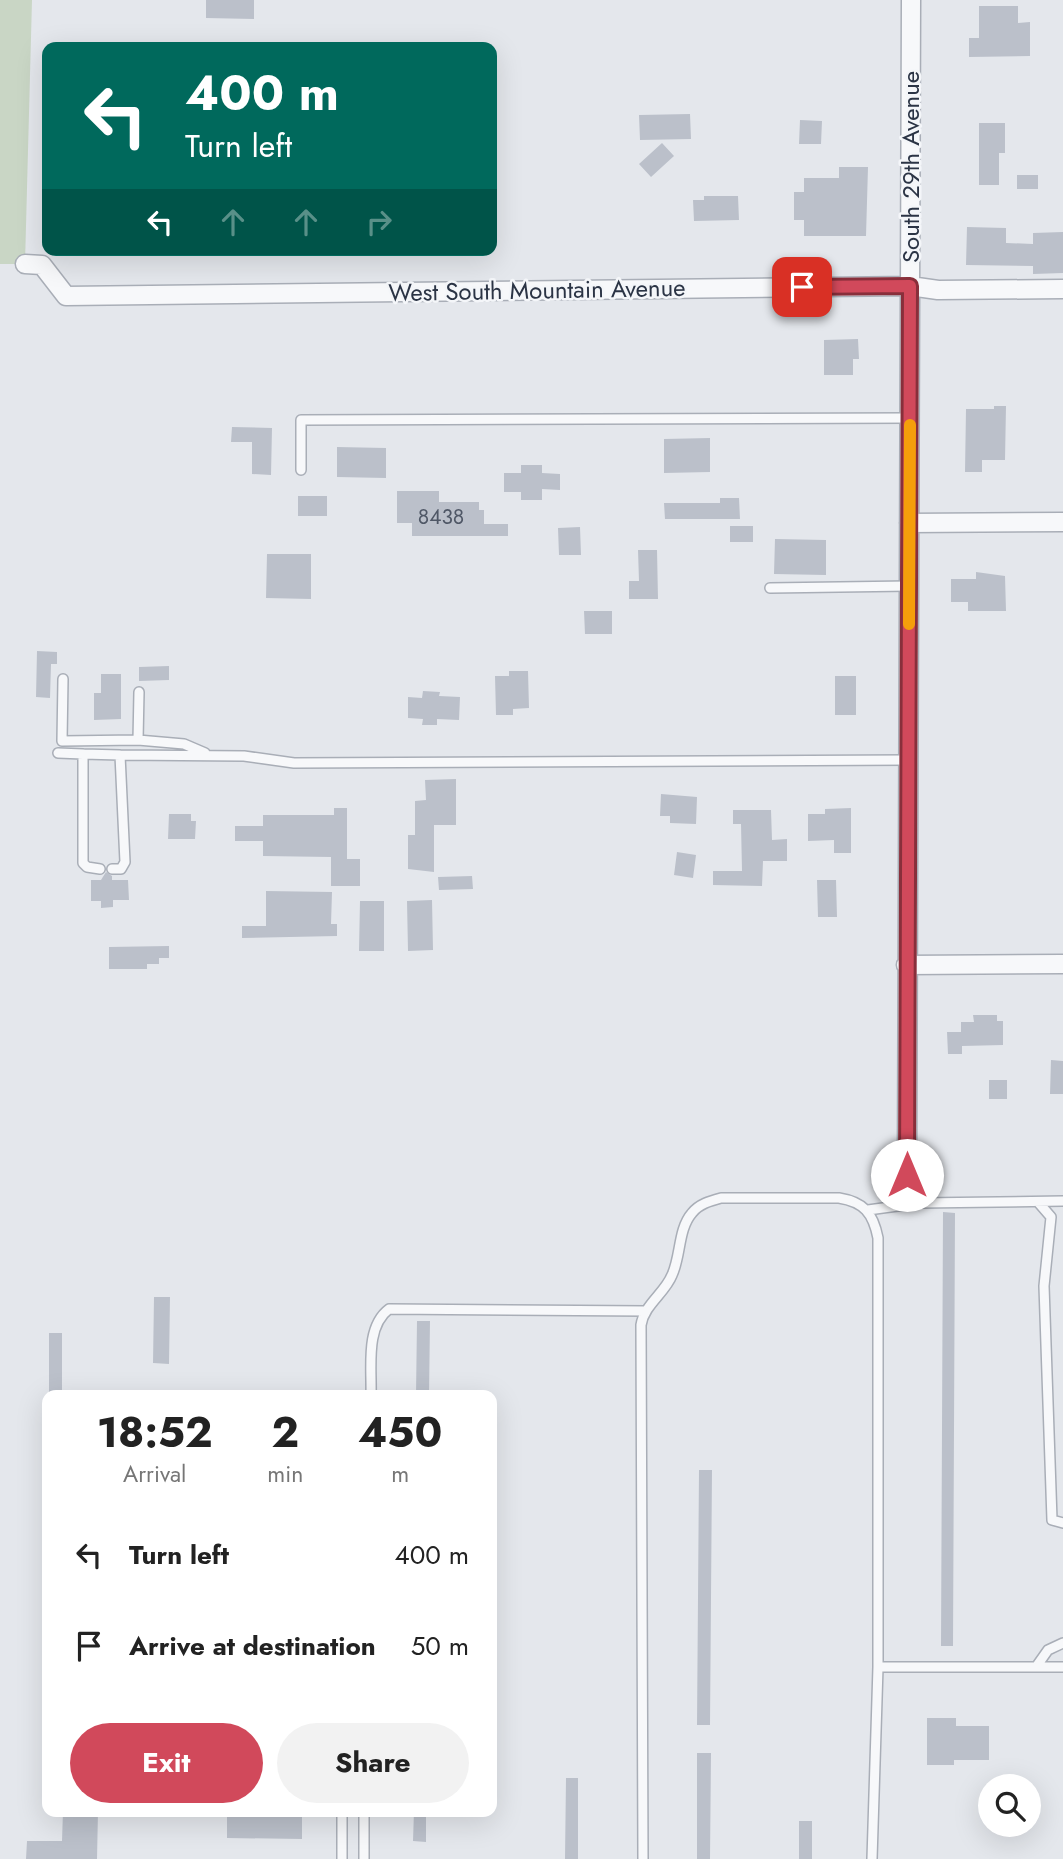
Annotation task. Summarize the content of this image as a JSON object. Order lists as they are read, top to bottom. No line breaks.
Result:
{"streets":{"street":["South 29th Avenue","West South Mountain Avenue"]},"crossings":[["South 29th Avenue","West South Mountain Avenue"]],"house_numbers":["8438"],"page":{"turn":["400 m","Turn left"],"eta":["18:52","Arrival","2","min","450","m"],"list":[{"name":"Turn left","value":"400 m"},{"name":"Arrive at destination","value":"50 m"}],"buttons":["Exit","Share"]}}
